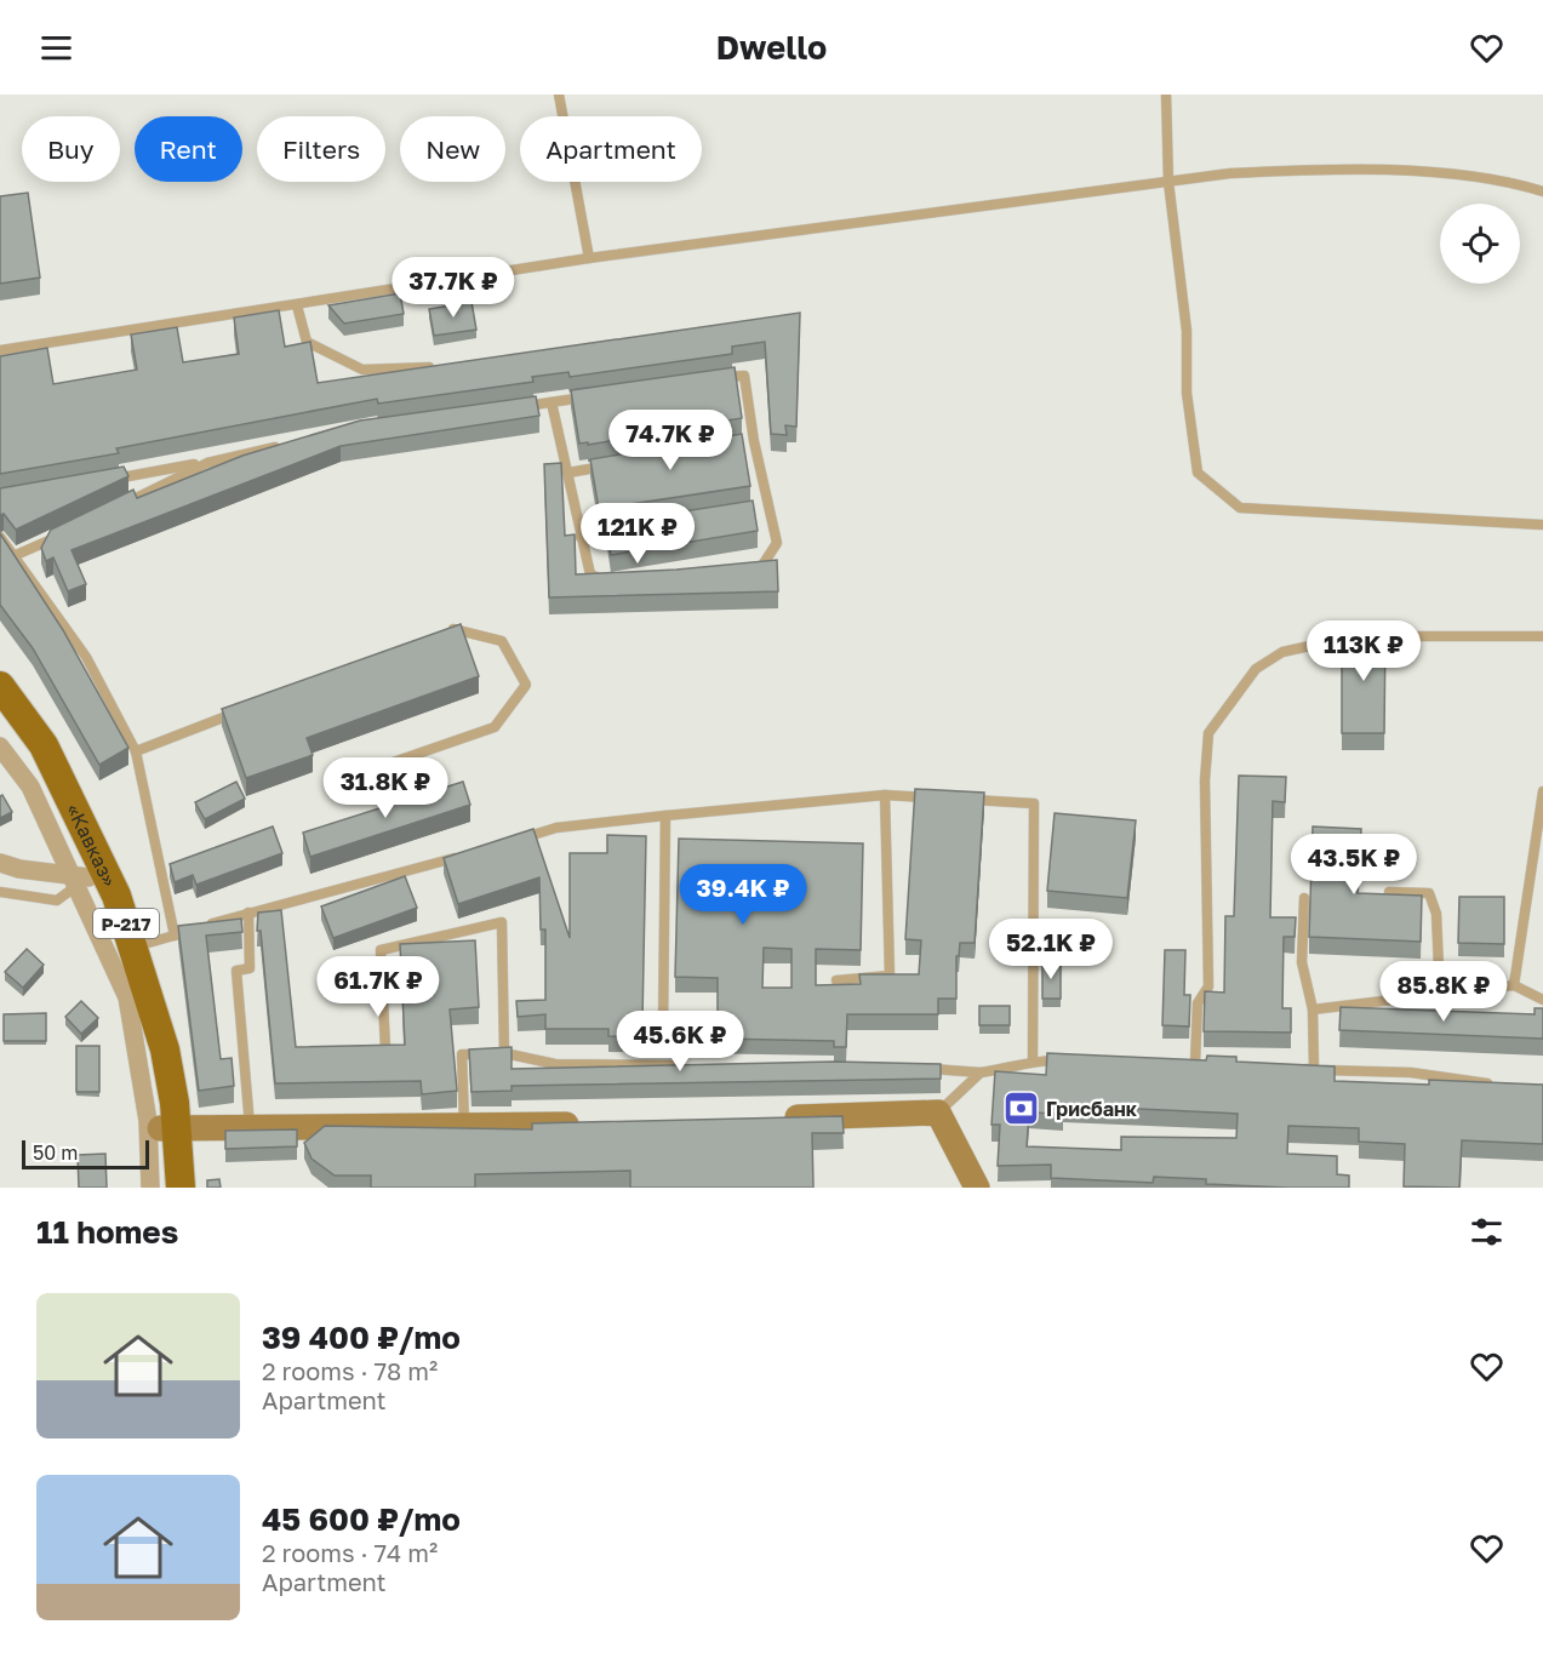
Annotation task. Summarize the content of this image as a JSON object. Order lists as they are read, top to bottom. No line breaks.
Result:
{"streets":{"main road":["«Кавказ»","Р-217"]},"places":{"bank":["Грисбанк"]},"scale_bar":"50 m","page":{"header":"Dwello","chip":["Buy","Rent","Filters","New","Apartment"],"price":["37.7K ₽","74.7K ₽","121K ₽","113K ₽","31.8K ₽","43.5K ₽","39.4K ₽","52.1K ₽","61.7K ₽","85.8K ₽","45.6K ₽"],"scale":"50 m","heading":"11 homes","list":[{"name":"39 400 ₽/mo","note":"2 rooms · 78 m² · Apartment"},{"name":"45 600 ₽/mo","note":"2 rooms · 74 m² · Apartment"}]}}
